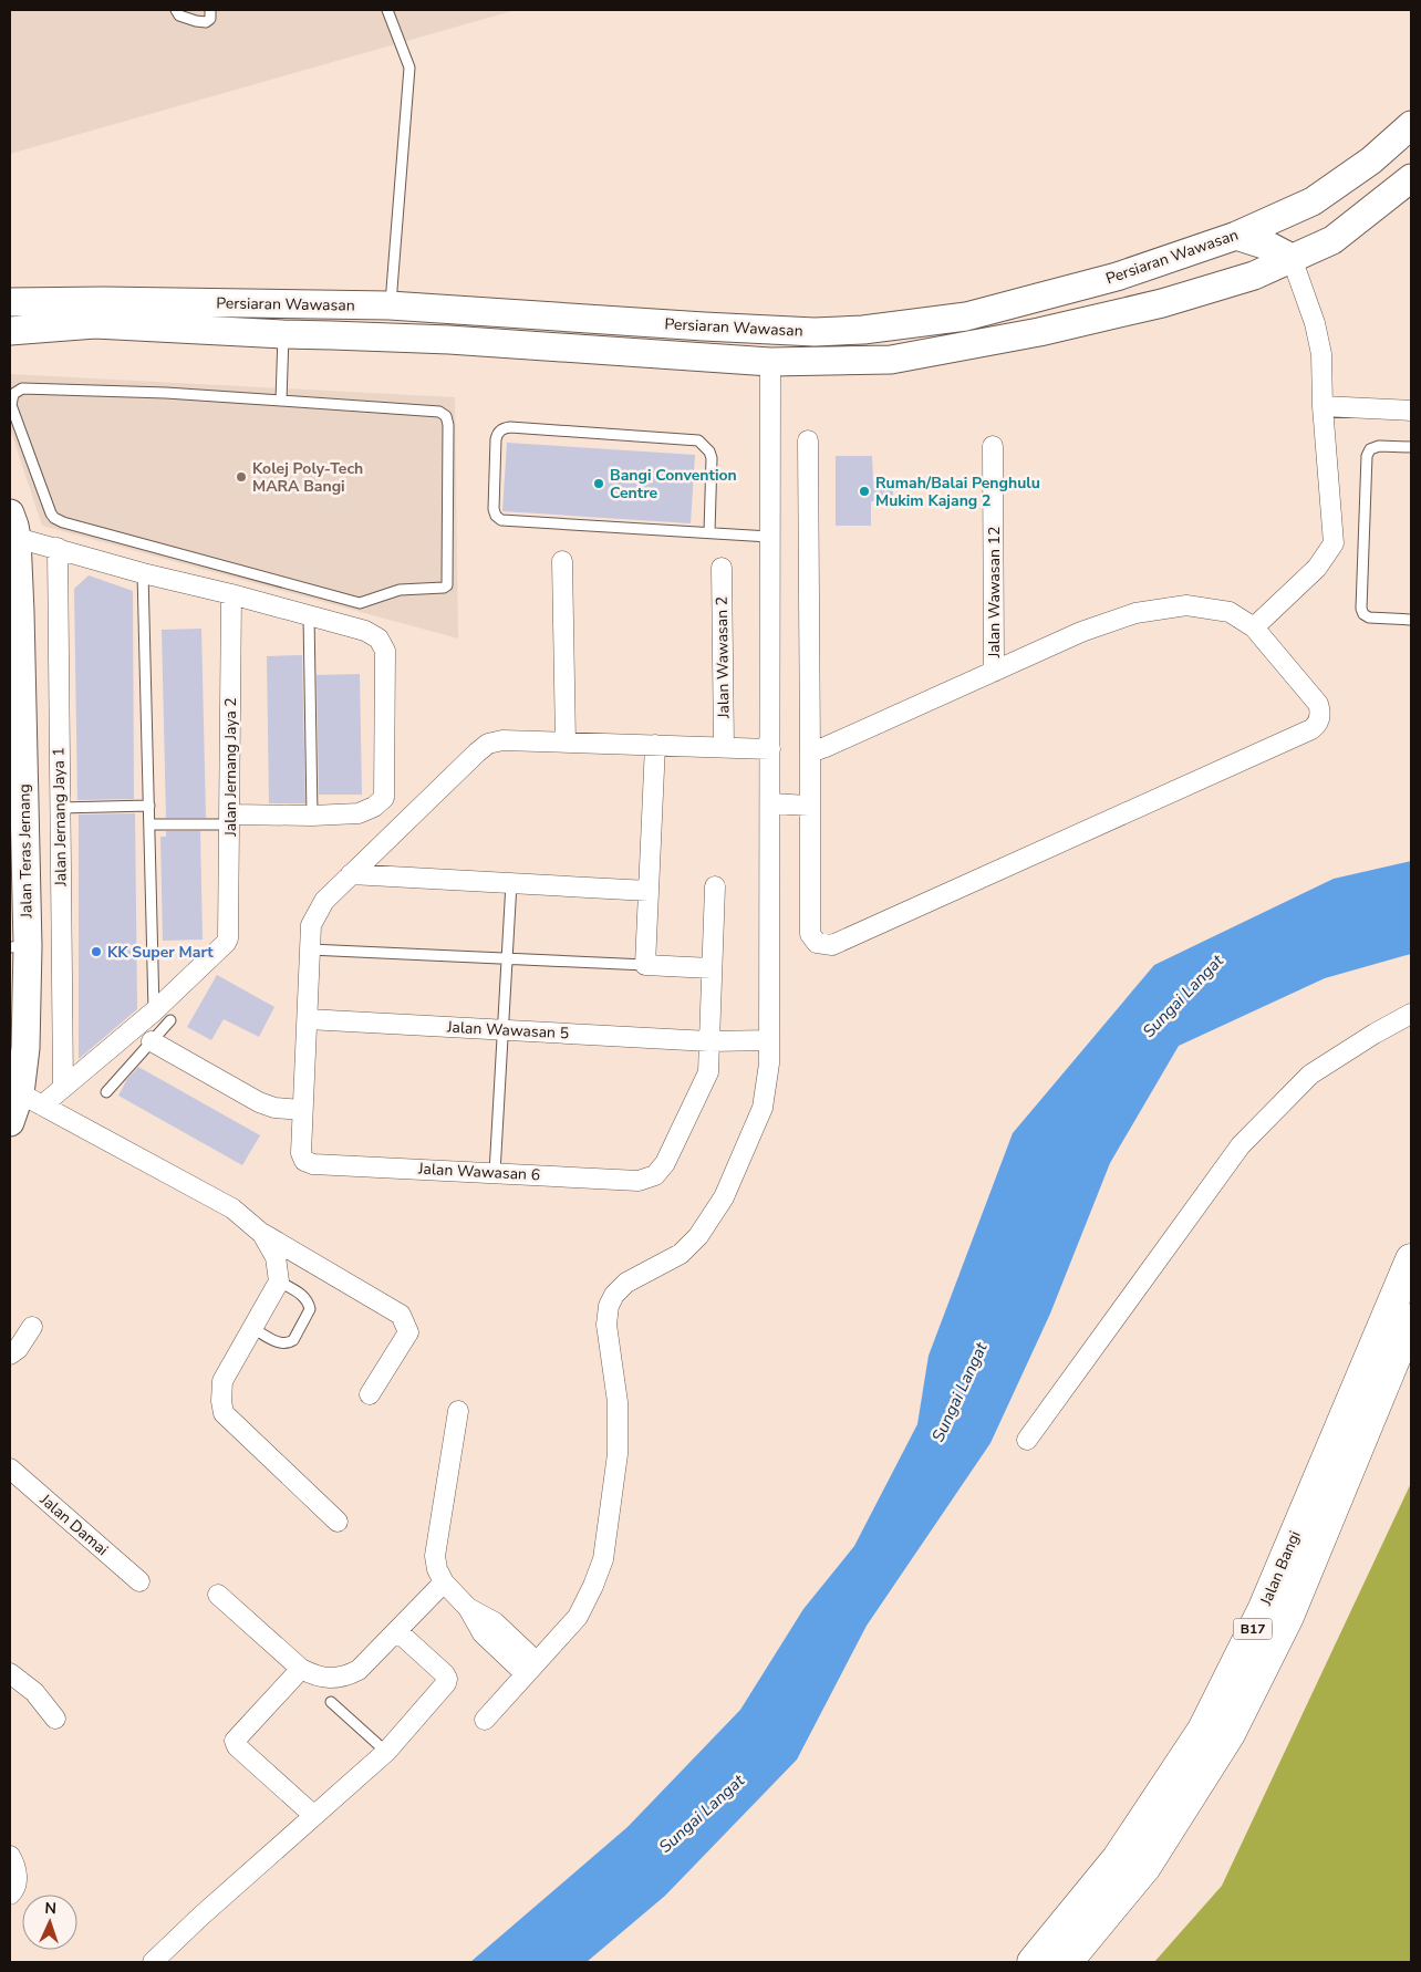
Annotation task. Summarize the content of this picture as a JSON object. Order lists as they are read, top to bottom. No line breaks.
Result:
{"streets":{"main road":["Persiaran Wawasan","Jalan Teras Jernang","Jalan Bangi","B17"],"street":["Jalan Wawasan 12","Jalan Wawasan 2","Jalan Jernang Jaya 2","Jalan Jernang Jaya 1","Jalan Wawasan 5","Jalan Wawasan 6","Jalan Damai"]},"crossings":[["Jalan Wawasan 5","Jalan Wawasan 6"]],"water":["Sungai Langat"],"places":["Kolej Poly-Tech MARA Bangi","Bangi Convention Centre","Rumah/Balai Penghulu Mukim Kajang 2","KK Super Mart"],"north":"top"}
